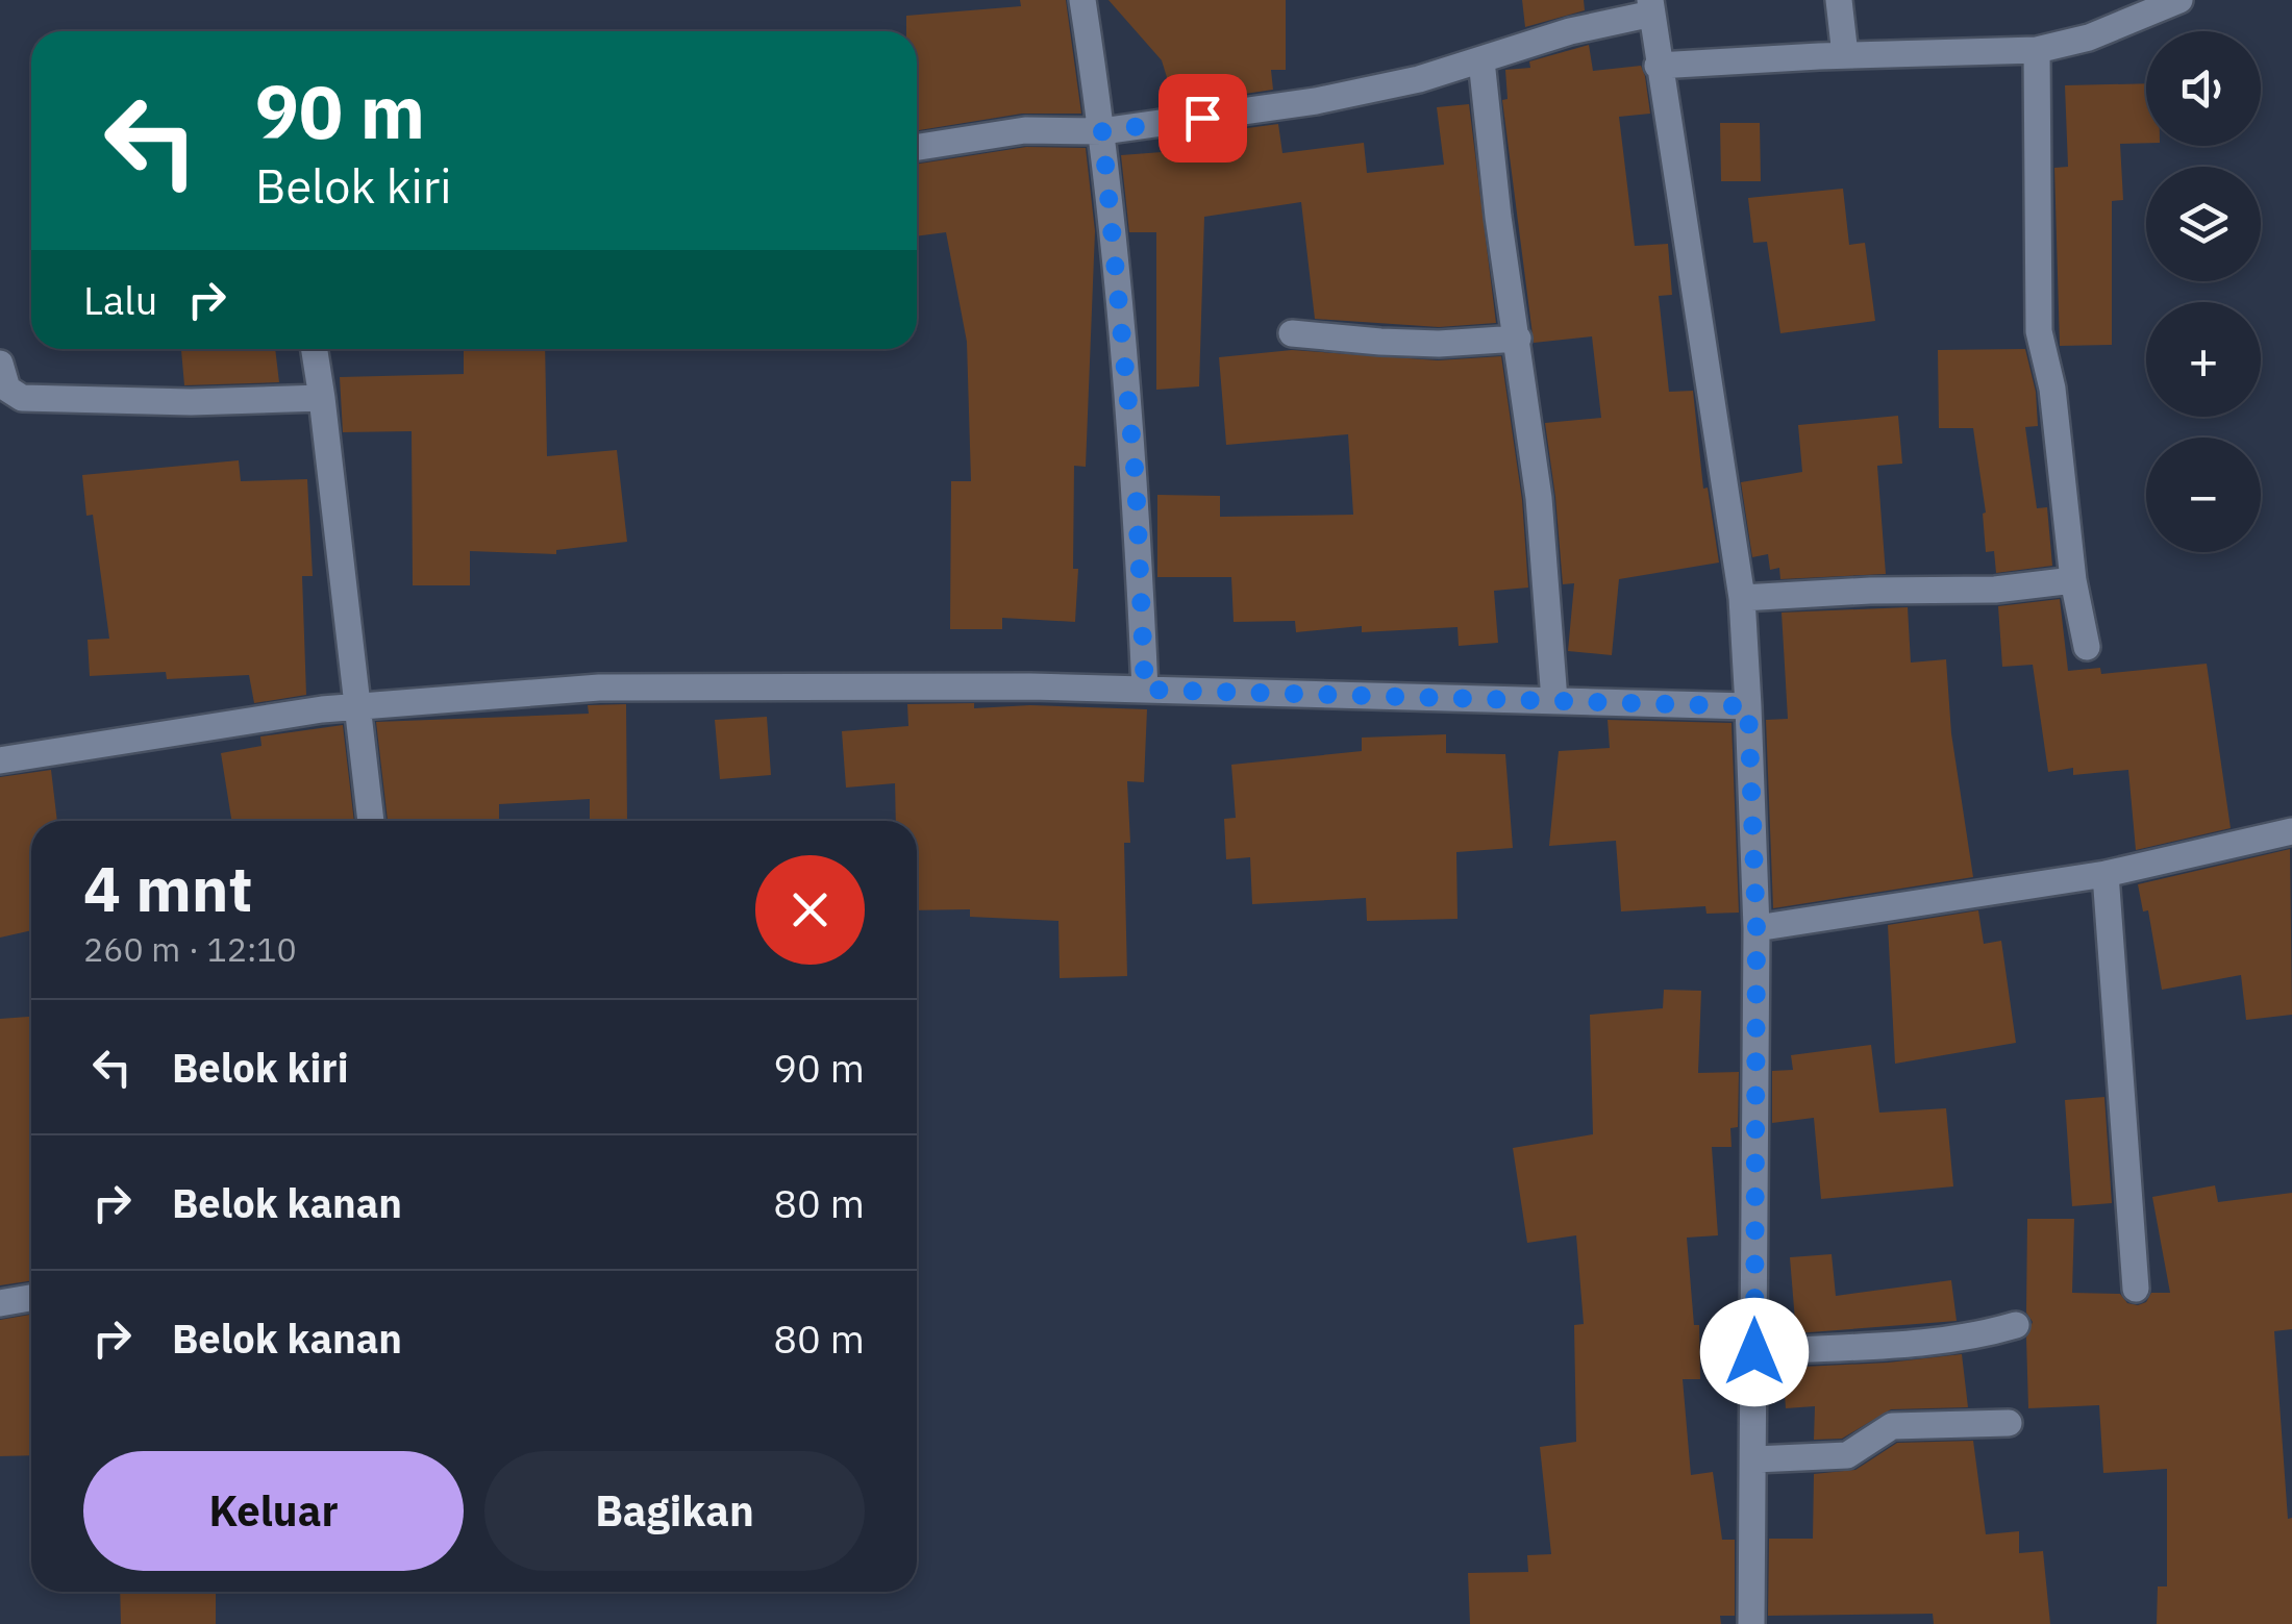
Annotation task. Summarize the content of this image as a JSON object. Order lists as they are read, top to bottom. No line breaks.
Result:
{"page":{"map_buttons":["+","−"],"turn":["90 m","Belok kiri"],"then":"Lalu","heading":["4 mnt","260 m · 12:10"],"list":[{"name":"Belok kiri","value":"90 m"},{"name":"Belok kanan","value":"80 m"},{"name":"Belok kanan","value":"80 m"}],"buttons":["Keluar","Bagikan"]}}
